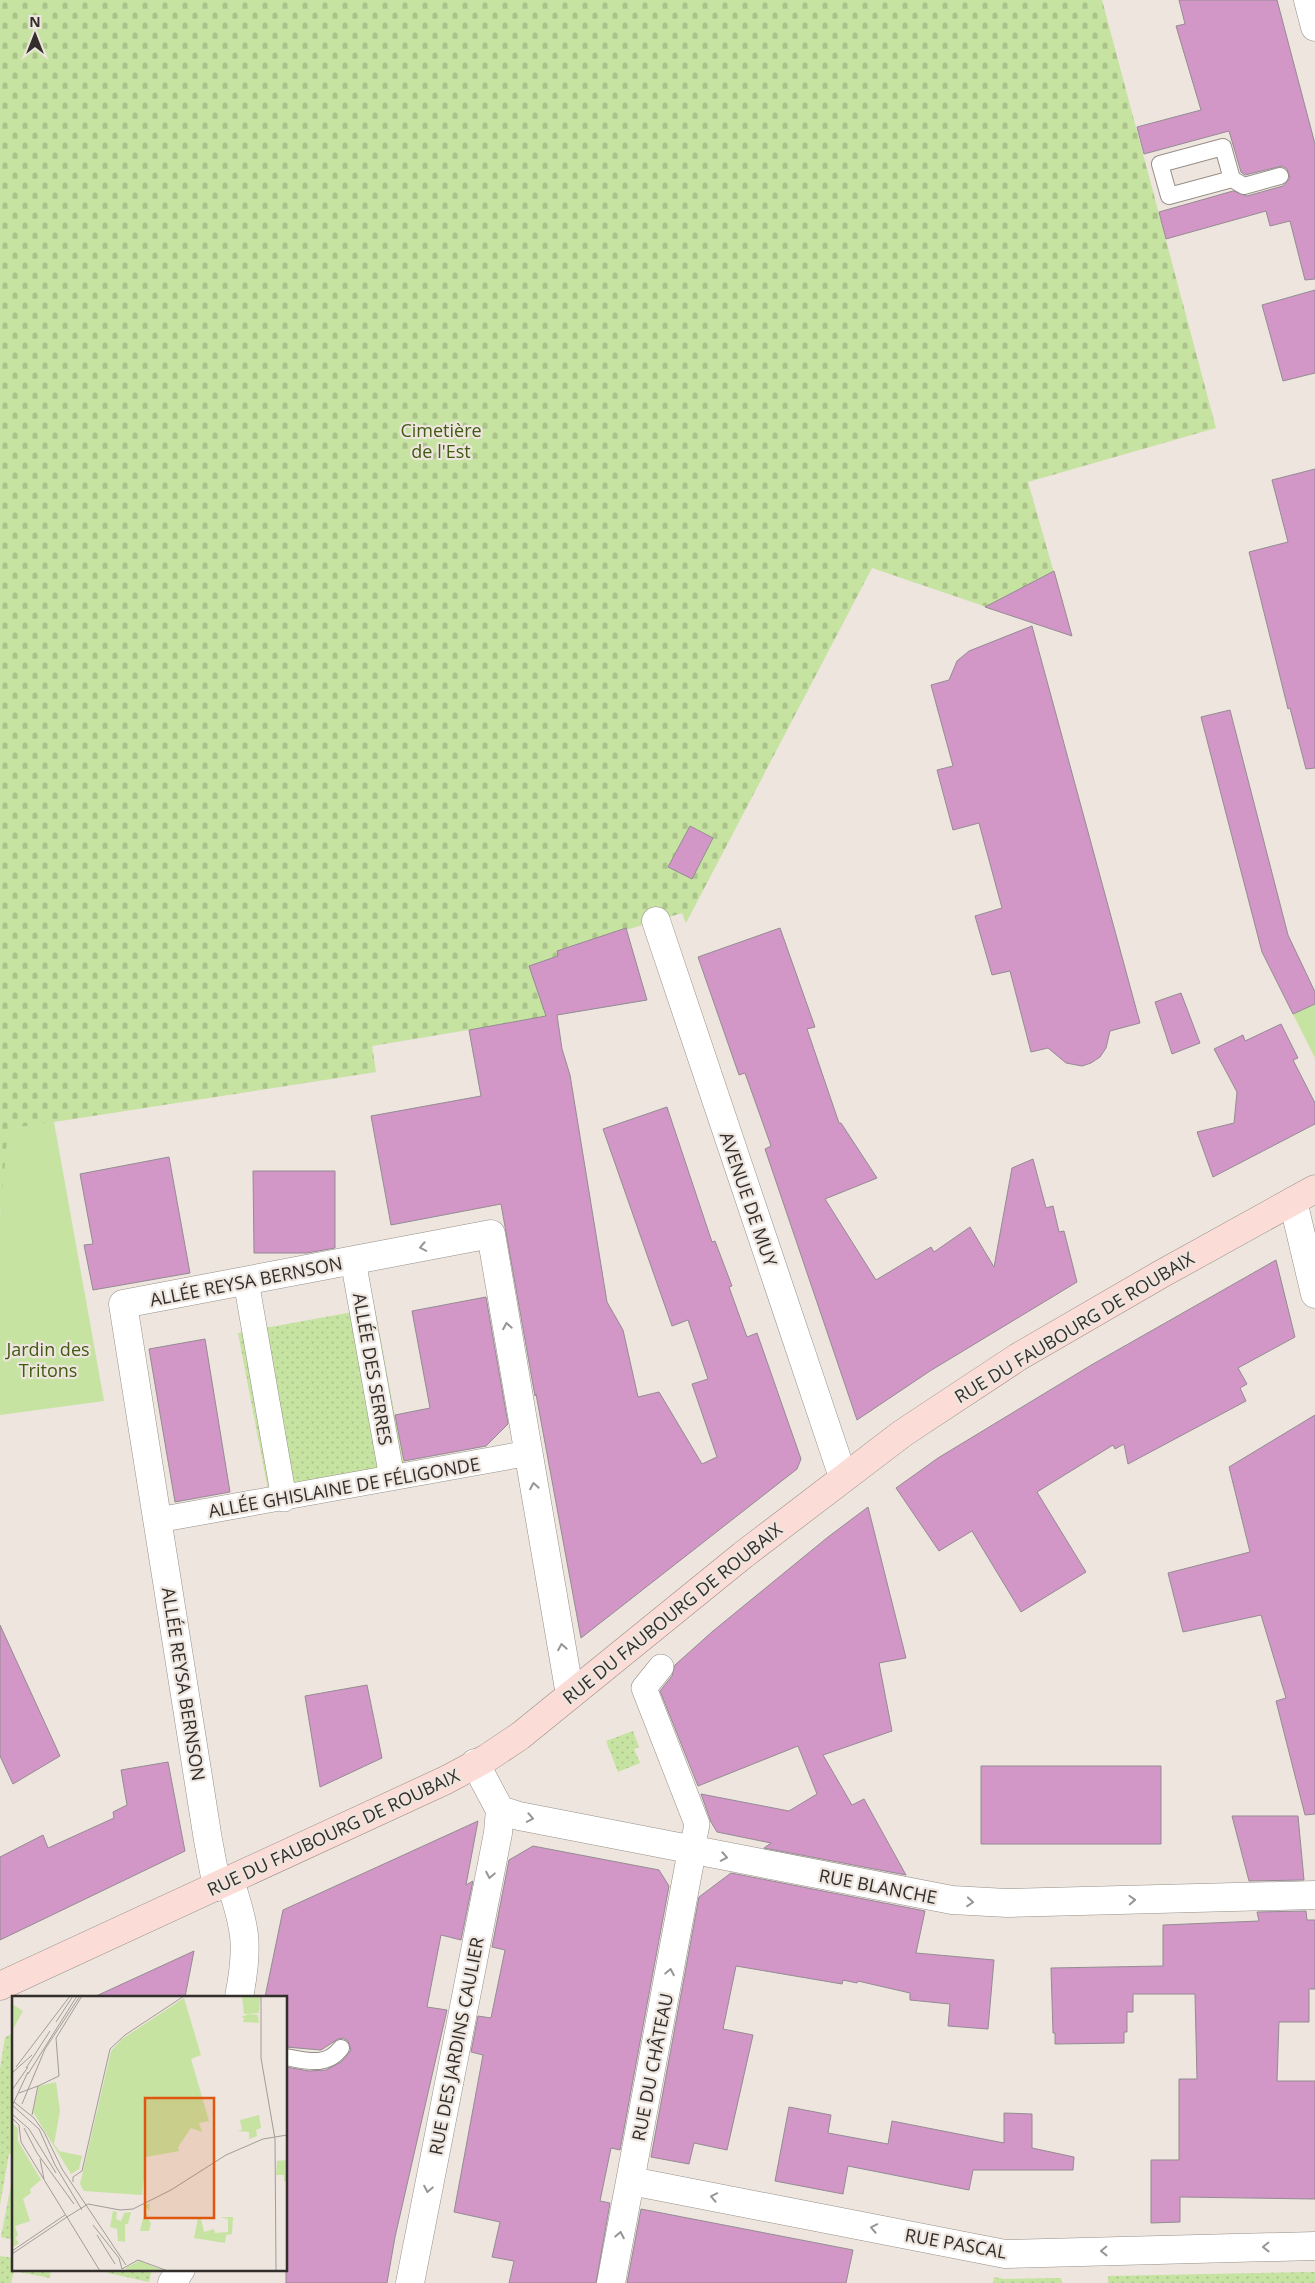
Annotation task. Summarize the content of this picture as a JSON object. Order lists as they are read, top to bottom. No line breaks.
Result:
{"streets":{"main road":["RUE DU FAUBOURG DE ROUBAIX"],"street":["AVENUE DE MUY","ALLÉE REYSA BERNSON","ALLÉE DES SERRES","ALLÉE GHISLAINE DE FÉLIGONDE","RUE BLANCHE","RUE DES JARDINS CAULIER","RUE DU CHÂTEAU","RUE PASCAL"]},"crossings":[["AVENUE DE MUY","RUE DU FAUBOURG DE ROUBAIX"],["ALLÉE REYSA BERNSON","RUE DU FAUBOURG DE ROUBAIX"],["ALLÉE REYSA BERNSON","ALLÉE DES SERRES"],["ALLÉE REYSA BERNSON","ALLÉE GHISLAINE DE FÉLIGONDE"],["ALLÉE DES SERRES","ALLÉE GHISLAINE DE FÉLIGONDE"],["RUE BLANCHE","RUE DES JARDINS CAULIER"],["RUE BLANCHE","RUE DU CHÂTEAU"],["RUE DU CHÂTEAU","RUE PASCAL"]],"one_way":["RUE BLANCHE","RUE DES JARDINS CAULIER","RUE DU CHÂTEAU","RUE PASCAL"],"parks":["Cimetière de l'Est","Jardin des Tritons"],"north":"top"}
